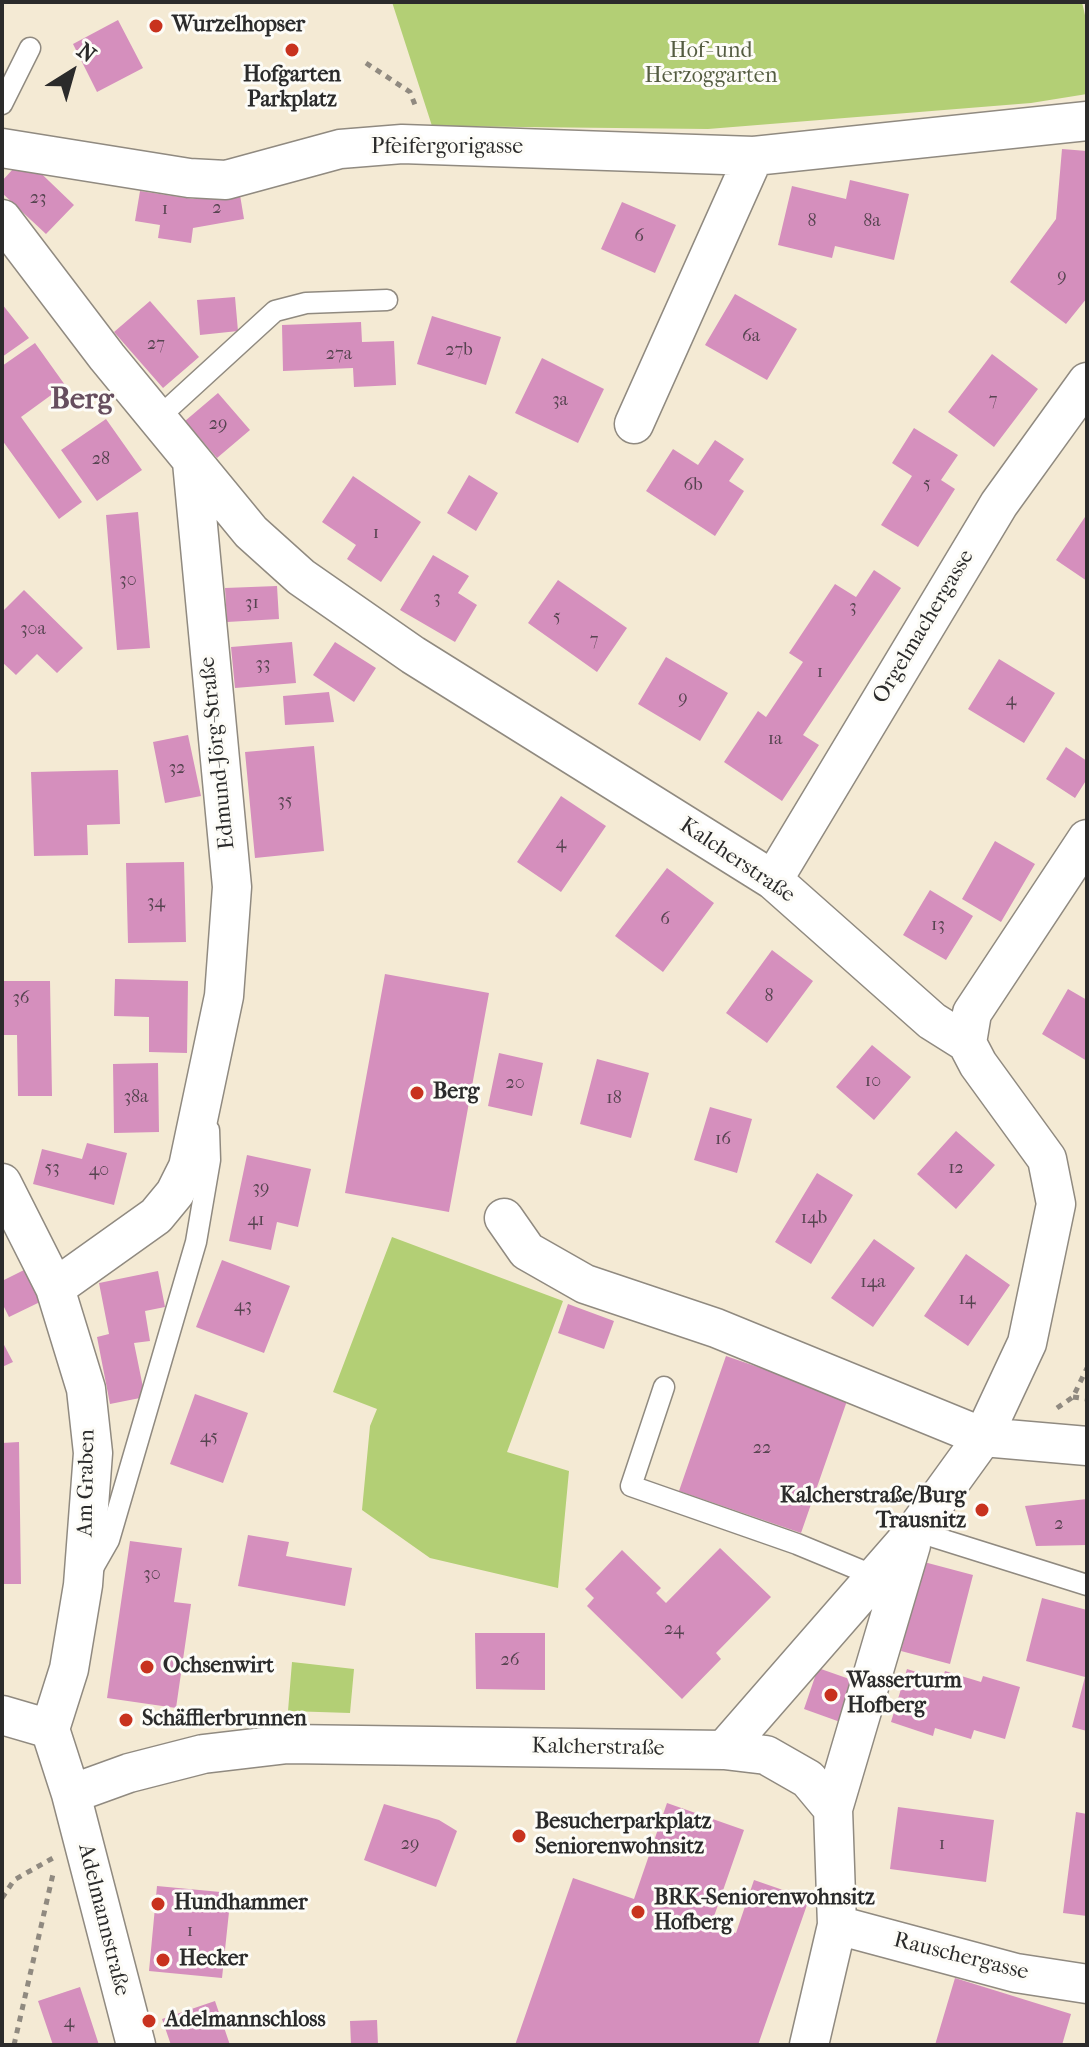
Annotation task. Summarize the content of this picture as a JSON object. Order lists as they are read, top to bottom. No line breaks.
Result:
{"streets":{"street":["Pfeifergorigasse","Orgelmachergasse","Edmund-Jörg-Straße","Kalcherstraße","Am Graben","Adelmannstraße","Rauschergasse"]},"crossings":[["Orgelmachergasse","Kalcherstraße"],["Edmund-Jörg-Straße","Kalcherstraße"],["Edmund-Jörg-Straße","Am Graben"],["Kalcherstraße","Adelmannstraße"]],"districts":["Berg"],"parks":["Hof- und Herzoggarten"],"places":["Wurzelhopser","Hofgarten Parkplatz","Berg","Kalcherstraße/Burg Trausnitz","Ochsenwirt","Wasserturm Hofberg","Schäfflerbrunnen","Besucherparkplatz Seniorenwohnsitz","Hundhammer","BRK-Seniorenwohnsitz Hofberg","Hecker","Adelmannschloss"],"house_numbers":["23","2","1","8","8a","6","9","6a","27","27b","27a","3a","7","29","28","5","6b","1","30","3","31","3","5","30a","7","33","1","9","4","1a","32","35","4","34","6","13","8","36","10","20","38a","18","16","53","12","40","39","14b","41","14a","14","43","45","22","2","30","24","26","29","1","1","4"],"north":"top right"}
